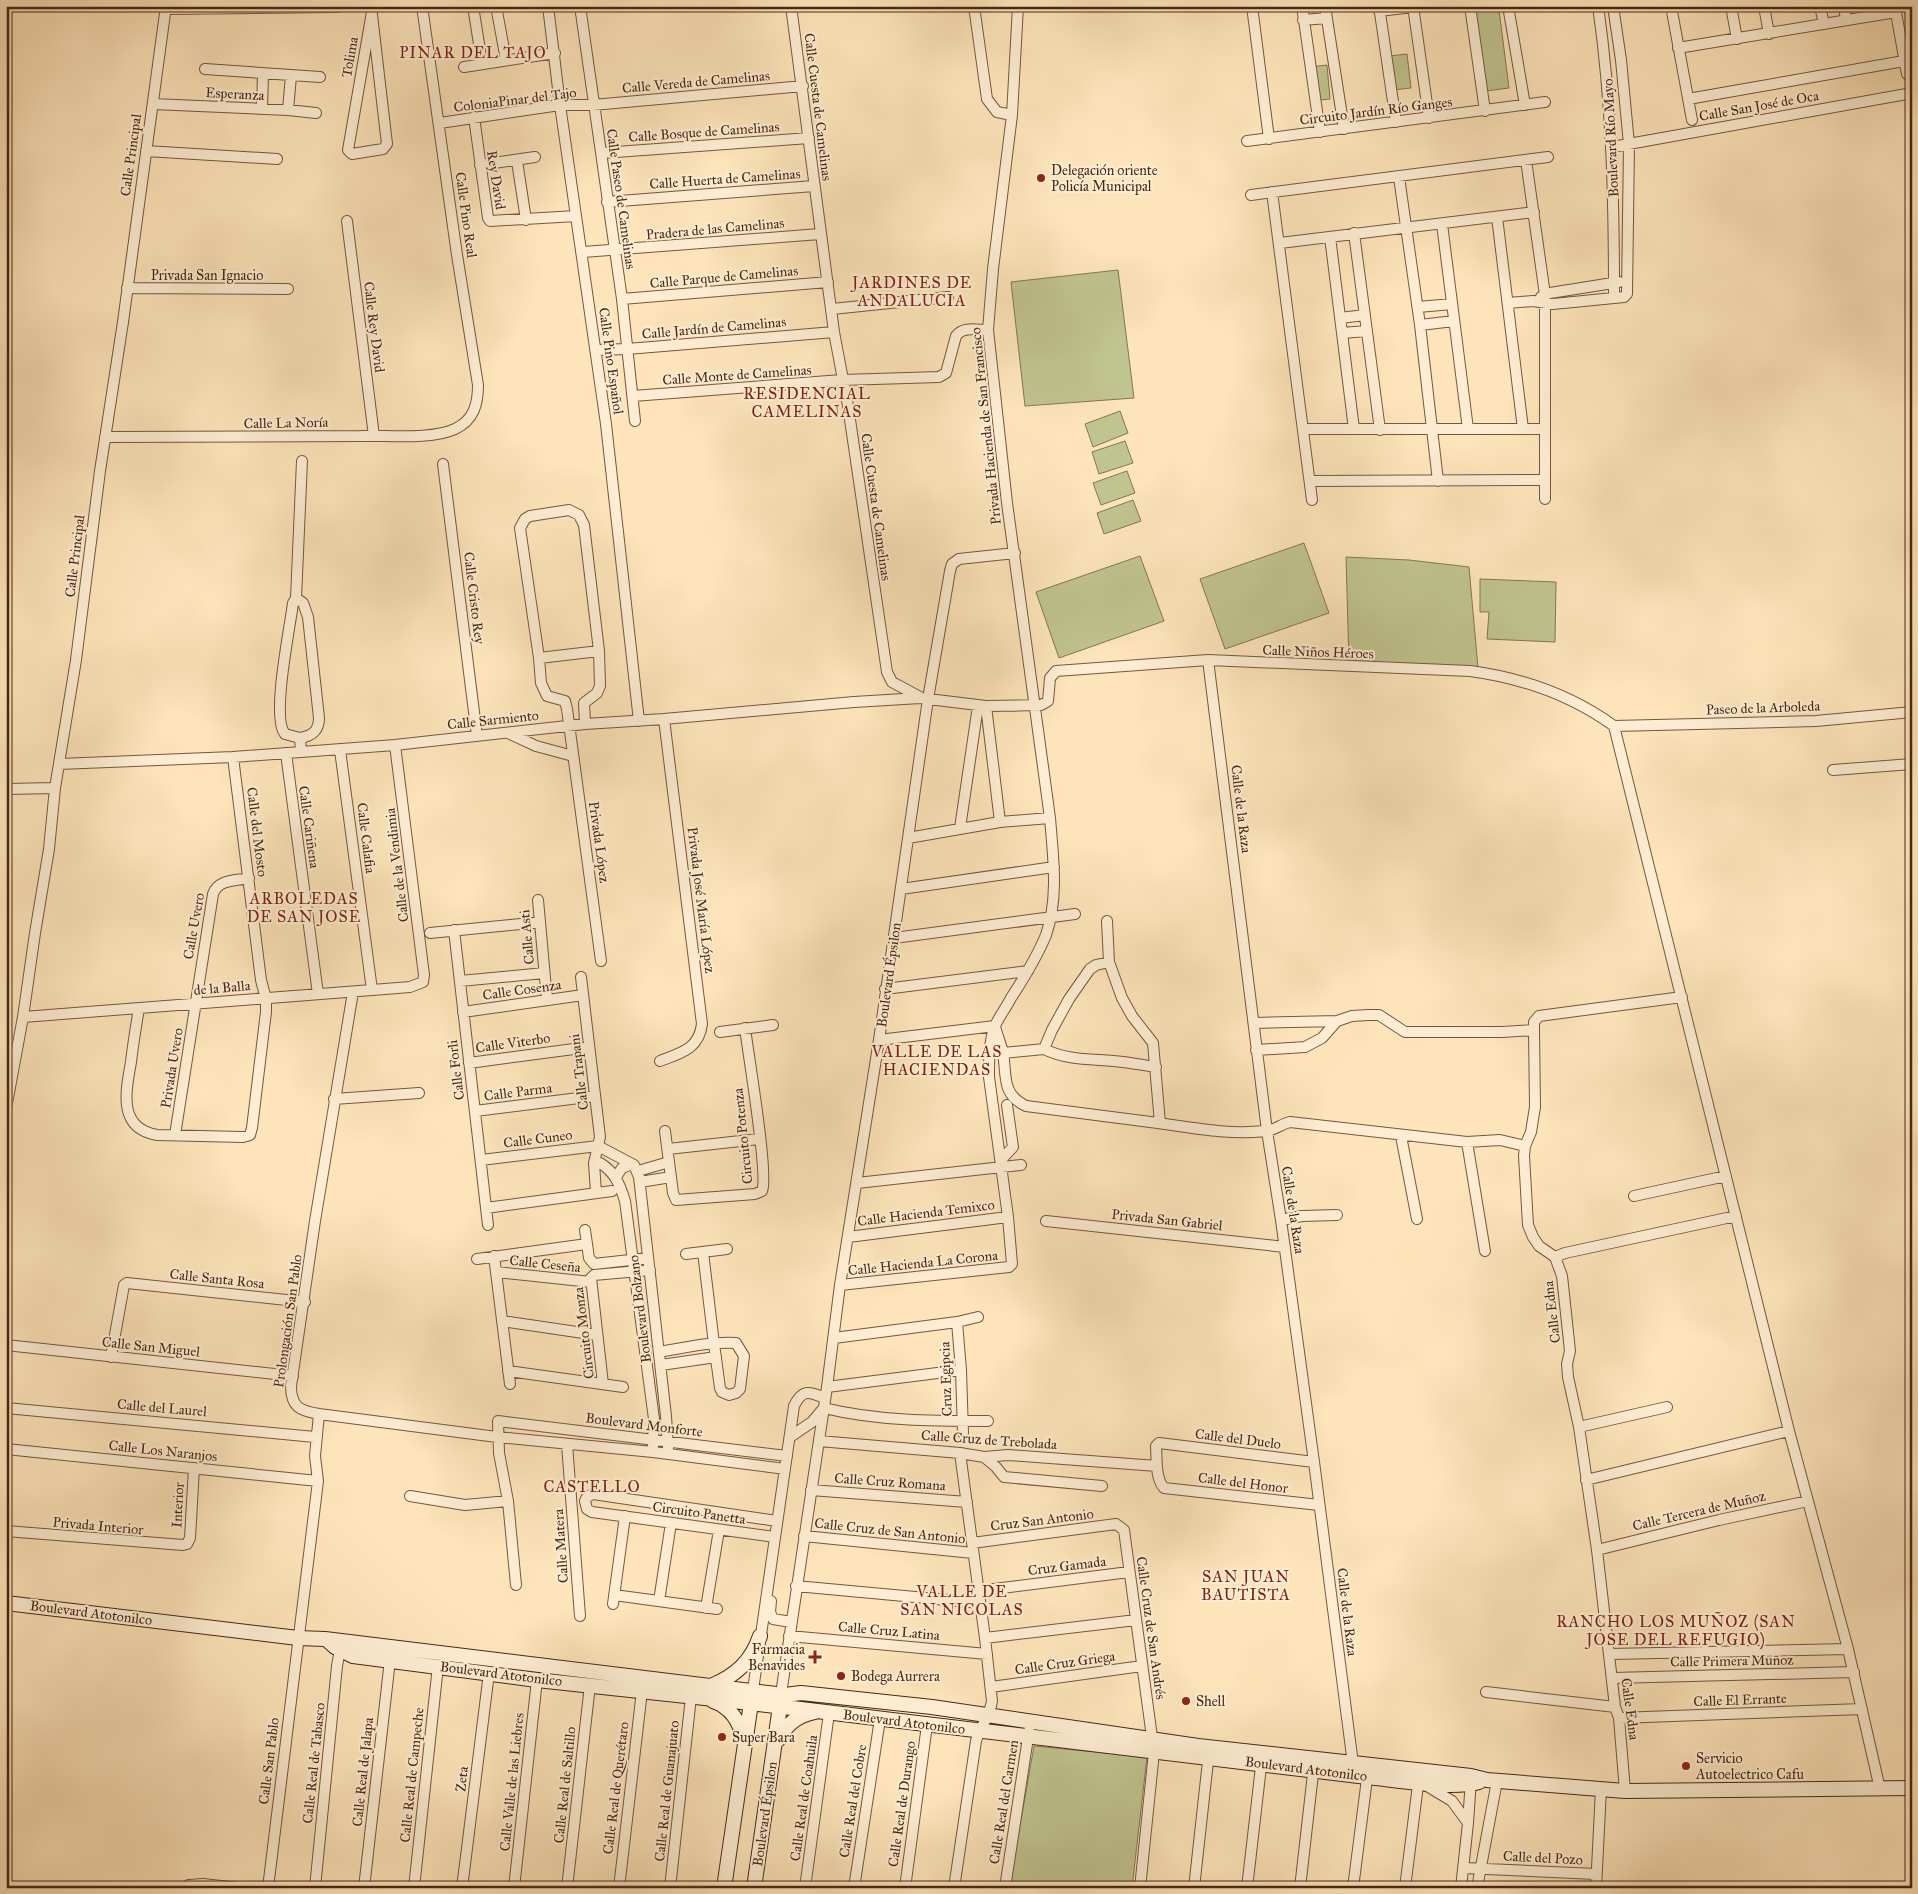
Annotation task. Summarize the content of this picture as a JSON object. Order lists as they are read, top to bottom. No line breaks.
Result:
{"streets":{"street":["Tolima","Calle Vereda de Camelinas","Esperanza","ColoniaPinar del Tajo","Calle San José de Oca","Calle Cuesta de Camelinas","Circuito Jardín Río Ganges","Calle Bosque de Camelinas","Boulevard Río Mayo","Calle Principal","Calle Huerta de Camelinas","Rey David","Calle Paseo de Camelinas","Calle Pino Real","Pradera de las Camelinas","Privada San Ignacio","Calle Parque de Camelinas","Calle Rey David","Calle Jardín de Camelinas","Calle Pino Español","Calle Monte de Camelinas","Calle La Noría","Privada Hacienda de San Francisco","Calle Cristo Rey","Calle Niños Héroes","Paseo de la Arboleda","Calle Sarmiento","Calle de la Raza","Calle Cariñena","Calle del Mosto","Calle Calafia","Privada López","Calle de la Vendimia","Privada José María López","Calle Uvero","Calle Asti","Boulevard Épsilon","de la Balla","Calle Cosenza","Calle Viterbo","Privada Uvero","Calle Forli","Calle Trapani","Calle Parma","Circuito Potenza","Calle Cuneo","Calle Hacienda Temixco","Privada San Gabriel","Calle Hacienda La Corona","Calle Ceseña","Calle Santa Rosa","Boulevard Bolzano","Calle Edna","Prolongación San Pablo","Circuito Monza","Calle San Miguel","Cruz Egipcia","Calle del Laurel","Boulevard Monforte","Calle del Duelo","Calle Cruz de Trebolada","Calle Los Naranjos","Calle Cruz Romana","Calle del Honor","Interior","Calle Tercera de Muñoz","Circuito Panetta","Cruz San Antonio","Privada Interior","Calle Cruz de San Antonio","Calle Matera","Cruz Gamada","Boulevard Atotonilco","Calle Cruz de San Andrés","Calle Cruz Latina","Calle Primera Muñoz","Calle Cruz Griega","Calle El Errante","Calle San Pablo","Calle Real de Tabasco","Calle Real de Jalapa","Calle Real de Campeche","Zeta","Calle Valle de las Liebres","Calle Real de Saltillo","Calle Real de Querétaro","Calle Real de Guanajuato","Calle Real de Coahuila","Calle Real del Cobre","Calle Real del Carmen","Calle Real de Durango","Calle del Pozo"]},"crossings":[["Calle Vereda de Camelinas","ColoniaPinar del Tajo"],["Calle Vereda de Camelinas","Calle Cuesta de Camelinas"],["Calle Vereda de Camelinas","Calle Paseo de Camelinas"],["Esperanza","Calle Principal"],["ColoniaPinar del Tajo","Rey David"],["ColoniaPinar del Tajo","Calle Paseo de Camelinas"],["ColoniaPinar del Tajo","Calle Pino Real"],["ColoniaPinar del Tajo","Calle Pino Español"],["Calle San José de Oca","Boulevard Río Mayo"],["Calle Cuesta de Camelinas","Calle Bosque de Camelinas"],["Calle Cuesta de Camelinas","Calle Huerta de Camelinas"],["Calle Cuesta de Camelinas","Pradera de las Camelinas"],["Calle Cuesta de Camelinas","Calle Parque de Camelinas"],["Calle Cuesta de Camelinas","Calle Jardín de Camelinas"],["Calle Cuesta de Camelinas","Calle Monte de Camelinas"],["Calle Cuesta de Camelinas","Calle Sarmiento"],["Calle Cuesta de Camelinas","Boulevard Épsilon"],["Calle Bosque de Camelinas","Calle Paseo de Camelinas"],["Calle Principal","Privada San Ignacio"],["Calle Principal","Calle La Noría"],["Calle Principal","Calle Sarmiento"],["Calle Principal","de la Balla"],["Calle Huerta de Camelinas","Calle Paseo de Camelinas"],["Rey David","Calle Pino Español"],["Calle Paseo de Camelinas","Pradera de las Camelinas"],["Calle Paseo de Camelinas","Calle Parque de Camelinas"],["Calle Paseo de Camelinas","Calle Jardín de Camelinas"],["Calle Paseo de Camelinas","Calle Monte de Camelinas"],["Calle Pino Real","Calle La Noría"],["Pradera de las Camelinas","Calle Pino Español"],["Calle Rey David","Calle La Noría"],["Calle Jardín de Camelinas","Calle Pino Español"],["Calle Pino Español","Calle Sarmiento"],["Calle Monte de Camelinas","Privada Hacienda de San Francisco"],["Privada Hacienda de San Francisco","Calle Niños Héroes"],["Privada Hacienda de San Francisco","Boulevard Épsilon"],["Privada Hacienda de San Francisco","Calle Hacienda Temixco"],["Privada Hacienda de San Francisco","Calle Hacienda La Corona"],["Calle Cristo Rey","Calle Sarmiento"],["Calle Niños Héroes","Paseo de la Arboleda"],["Calle Niños Héroes","Calle de la Raza"],["Calle Sarmiento","Calle Cariñena"],["Calle Sarmiento","Calle del Mosto"],["Calle Sarmiento","Calle Calafia"],["Calle Sarmiento","Privada López"],["Calle Sarmiento","Calle de la Vendimia"],["Calle Sarmiento","Privada José María López"],["Calle Sarmiento","Boulevard Épsilon"],["Calle de la Raza","Privada San Gabriel"],["Calle de la Raza","Calle del Duelo"],["Calle de la Raza","Calle del Honor"],["Calle de la Raza","Boulevard Atotonilco"],["Calle Cariñena","de la Balla"],["Calle del Mosto","Calle Uvero"],["Calle del Mosto","de la Balla"],["Calle del Mosto","Privada Uvero"],["Calle Calafia","de la Balla"],["Calle de la Vendimia","de la Balla"],["Calle Uvero","de la Balla"],["Calle Uvero","Privada Uvero"],["Calle Asti","Calle Cosenza"],["Boulevard Épsilon","Calle Hacienda Temixco"],["Boulevard Épsilon","Calle Hacienda La Corona"],["Boulevard Épsilon","Calle Cruz de Trebolada"],["Boulevard Épsilon","Calle Cruz Romana"],["Boulevard Épsilon","Calle Cruz de San Antonio"],["Boulevard Épsilon","Boulevard Atotonilco"],["Boulevard Épsilon","Calle Cruz Latina"],["de la Balla","Privada Uvero"],["de la Balla","Prolongación San Pablo"],["Calle Cosenza","Calle Forli"],["Calle Cosenza","Calle Trapani"],["Calle Viterbo","Calle Forli"],["Calle Viterbo","Calle Trapani"],["Calle Forli","Calle Parma"],["Calle Forli","Calle Cuneo"],["Calle Trapani","Calle Parma"],["Calle Trapani","Calle Cuneo"],["Calle Ceseña","Circuito Monza"],["Calle Santa Rosa","Prolongación San Pablo"],["Calle Santa Rosa","Calle San Miguel"],["Boulevard Bolzano","Circuito Monza"],["Boulevard Bolzano","Boulevard Monforte"],["Calle Edna","Calle Tercera de Muñoz"],["Calle Edna","Boulevard Atotonilco"],["Calle Edna","Calle Primera Muñoz"],["Calle Edna","Calle El Errante"],["Prolongación San Pablo","Calle San Miguel"],["Prolongación San Pablo","Boulevard Monforte"],["Boulevard Monforte","Calle Matera"],["Calle del Duelo","Calle Cruz de Trebolada"],["Calle del Duelo","Calle del Honor"],["Calle Cruz de Trebolada","Calle del Honor"],["Calle Los Naranjos","Interior"],["Interior","Privada Interior"],["Cruz San Antonio","Calle Cruz de San Antonio"],["Cruz San Antonio","Calle Cruz de San Andrés"],["Cruz Gamada","Calle Cruz de San Andrés"],["Boulevard Atotonilco","Calle Cruz de San Andrés"],["Boulevard Atotonilco","Calle San Pablo"],["Boulevard Atotonilco","Calle Real de Tabasco"],["Boulevard Atotonilco","Calle Real de Jalapa"],["Boulevard Atotonilco","Calle Real de Campeche"],["Boulevard Atotonilco","Zeta"],["Boulevard Atotonilco","Calle Valle de las Liebres"],["Boulevard Atotonilco","Calle Real de Saltillo"],["Boulevard Atotonilco","Calle Real de Querétaro"],["Boulevard Atotonilco","Calle Real de Guanajuato"],["Boulevard Atotonilco","Calle Real de Coahuila"],["Boulevard Atotonilco","Calle Real del Cobre"],["Boulevard Atotonilco","Calle Real del Carmen"],["Boulevard Atotonilco","Calle Real de Durango"],["Boulevard Atotonilco","Calle del Pozo"],["Calle Cruz de San Andrés","Calle Cruz Griega"]],"districts":["PINAR DEL TAJO","JARDINES DE ANDALUCIA","RESIDENCIAL CAMELINAS","ARBOLEDAS DE SAN JOSE","VALLE DE LAS HACIENDAS","CASTELLO","SAN JUAN BAUTISTA","VALLE DE SAN NICOLAS","RANCHO LOS MUÑOZ (SAN JOSE DEL REFUGIO)"],"places":{"other":["Delegación oriente Policía Municipal","Bodega Aurrera","Shell","Super Bara","Servicio Autoelectrico Cafu"],"health":["Farmacia Benavides"]}}
